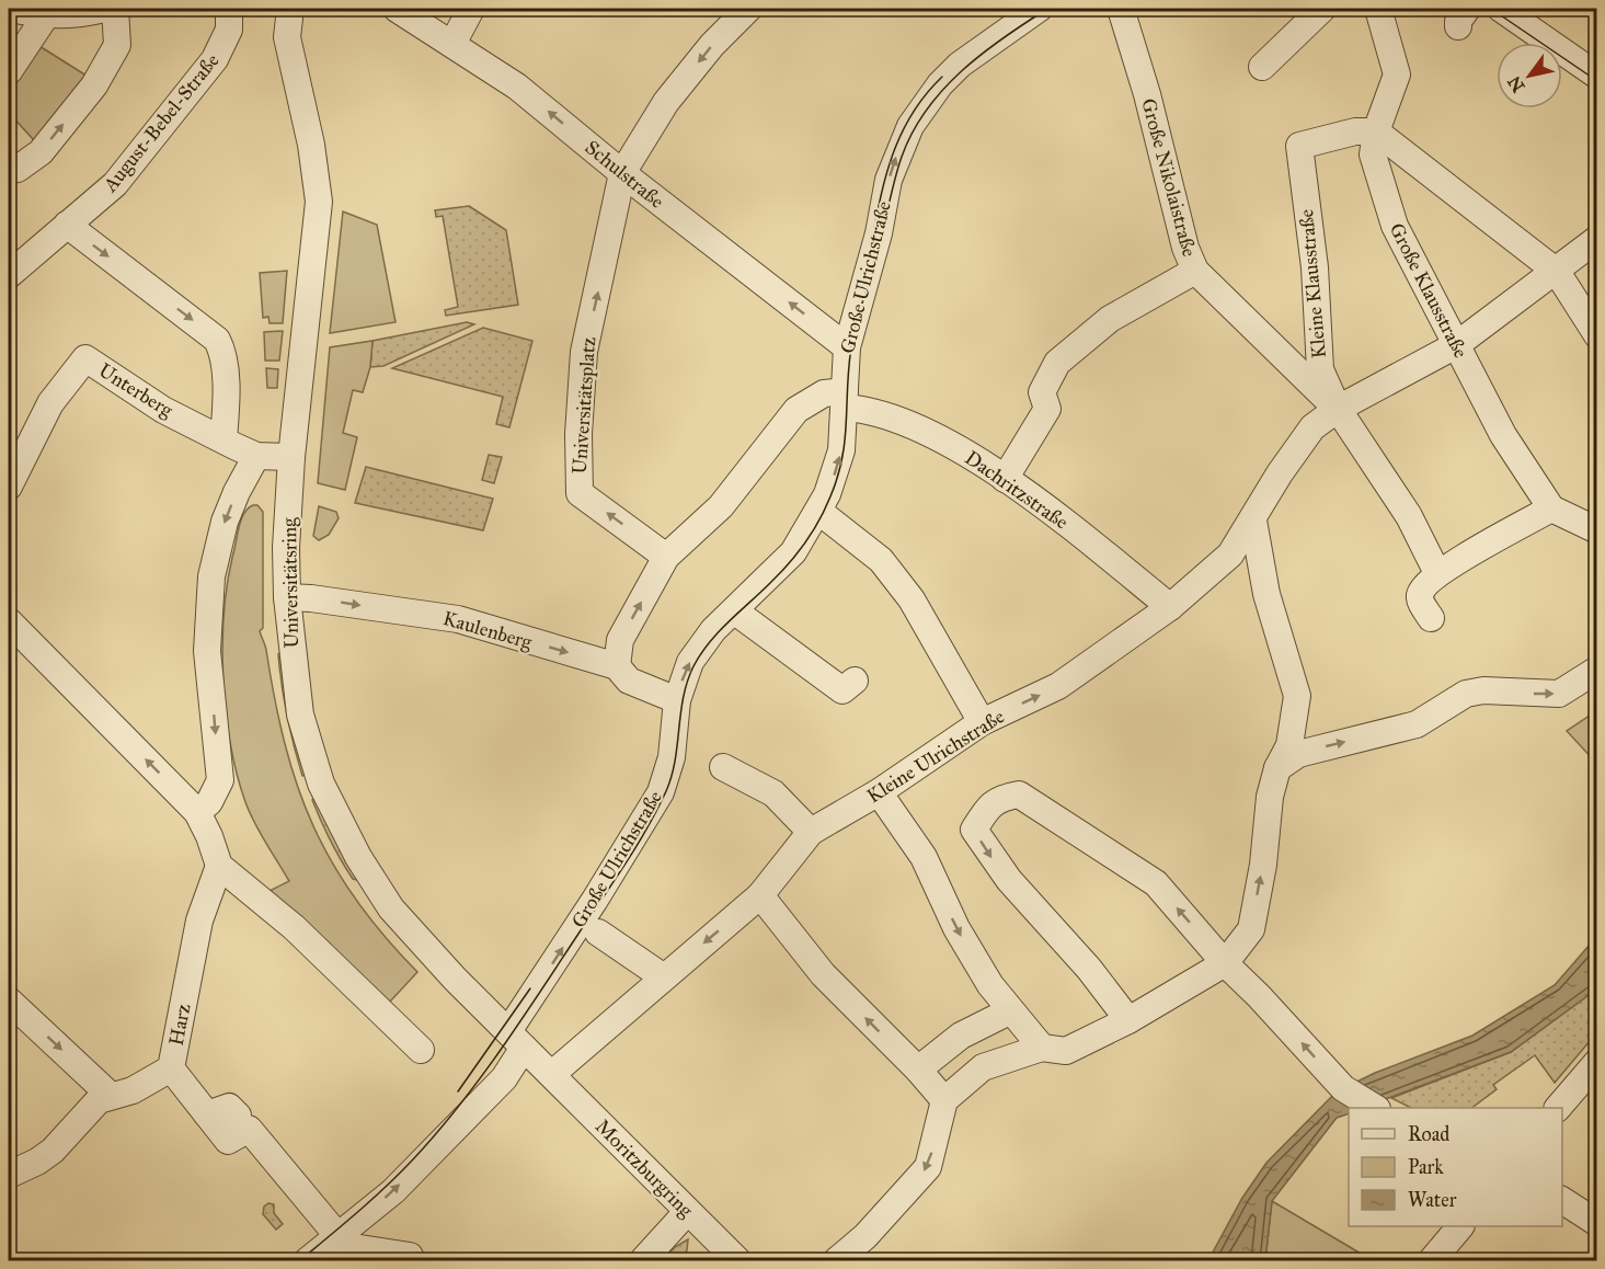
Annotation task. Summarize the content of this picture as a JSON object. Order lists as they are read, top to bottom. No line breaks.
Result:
{"streets":{"street":["August-Bebel-Straße","Schulstraße","Große Nikolaistraße","Große Ulrichstraße","Kleine Klausstraße","Große Klausstraße","Unterberg","Universitätsplatz","Dachritzstraße","Universitätsring","Kaulenberg","Kleine Ulrichstraße","Harz","Moritzburgring"]},"crossings":[["Schulstraße","Große Ulrichstraße"],["Schulstraße","Universitätsplatz"],["Große Nikolaistraße","Kleine Klausstraße"],["Große Nikolaistraße","Kleine Ulrichstraße"],["Große Ulrichstraße","Dachritzstraße"],["Große Ulrichstraße","Universitätsring"],["Große Ulrichstraße","Kaulenberg"],["Große Ulrichstraße","Kleine Ulrichstraße"],["Kleine Klausstraße","Große Klausstraße"],["Kleine Klausstraße","Kleine Ulrichstraße"],["Große Klausstraße","Kleine Ulrichstraße"],["Unterberg","Universitätsring"],["Dachritzstraße","Kleine Ulrichstraße"],["Universitätsring","Kaulenberg"],["Universitätsring","Kleine Ulrichstraße"],["Universitätsring","Moritzburgring"],["Kleine Ulrichstraße","Moritzburgring"]],"one_way":["Schulstraße","Universitätsplatz","Kaulenberg"],"legend":["Road","Park","Water"],"north":"bottom left"}
